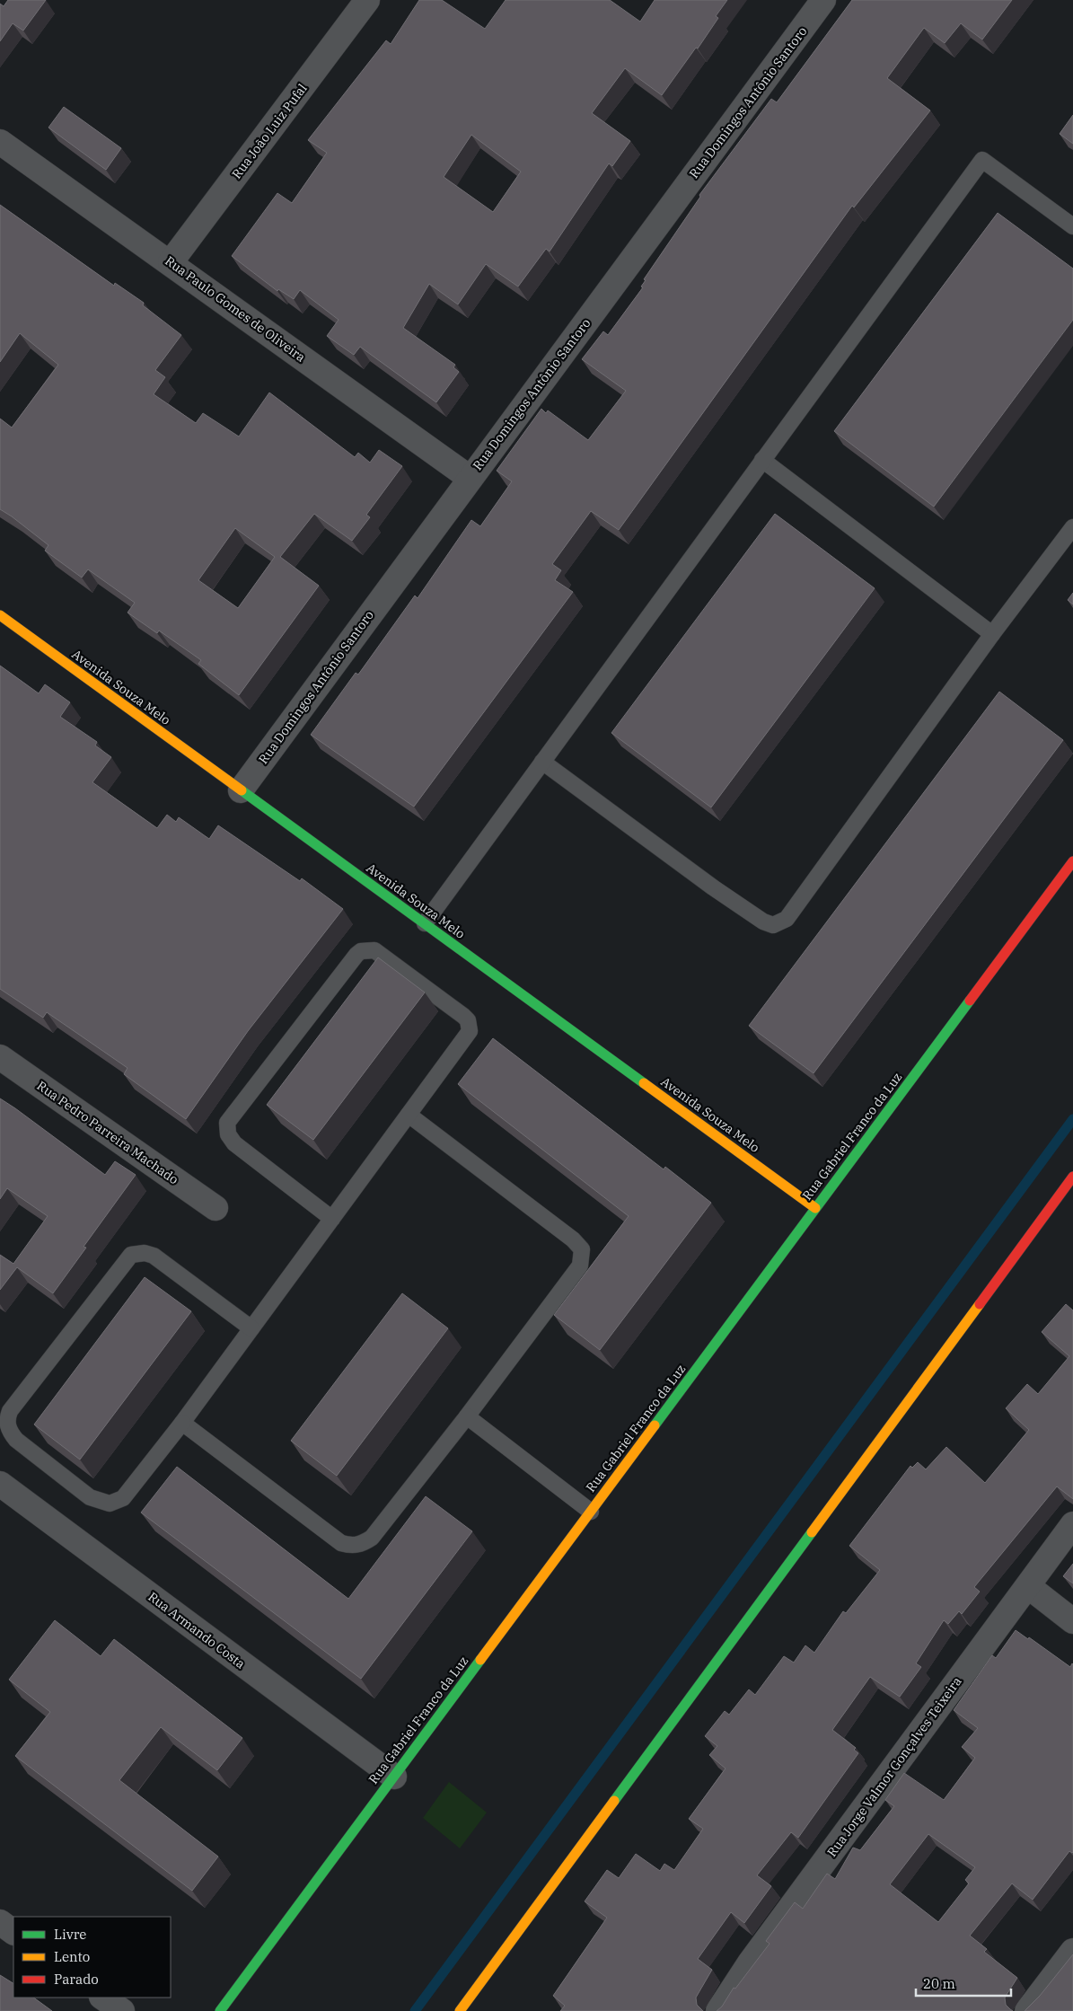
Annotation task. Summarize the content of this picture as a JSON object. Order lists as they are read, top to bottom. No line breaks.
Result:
{"streets":{"street":["Rua Domingos Antônio Santoro","Rua João Luiz Pufal","Rua Paulo Gomes de Oliveira","Avenida Souza Melo","Rua Pedro Parreira Machado","Rua Gabriel Franco da Luz","Rua Armando Costa","Rua Jorge Valmor Gonçalves Teixeira"]},"crossings":[["Rua Domingos Antônio Santoro","Rua Paulo Gomes de Oliveira"],["Rua Domingos Antônio Santoro","Avenida Souza Melo"],["Rua João Luiz Pufal","Rua Paulo Gomes de Oliveira"],["Avenida Souza Melo","Rua Gabriel Franco da Luz"],["Rua Gabriel Franco da Luz","Rua Armando Costa"]],"legend":["Livre","Lento","Parado"],"scale_bar":"20 m"}
